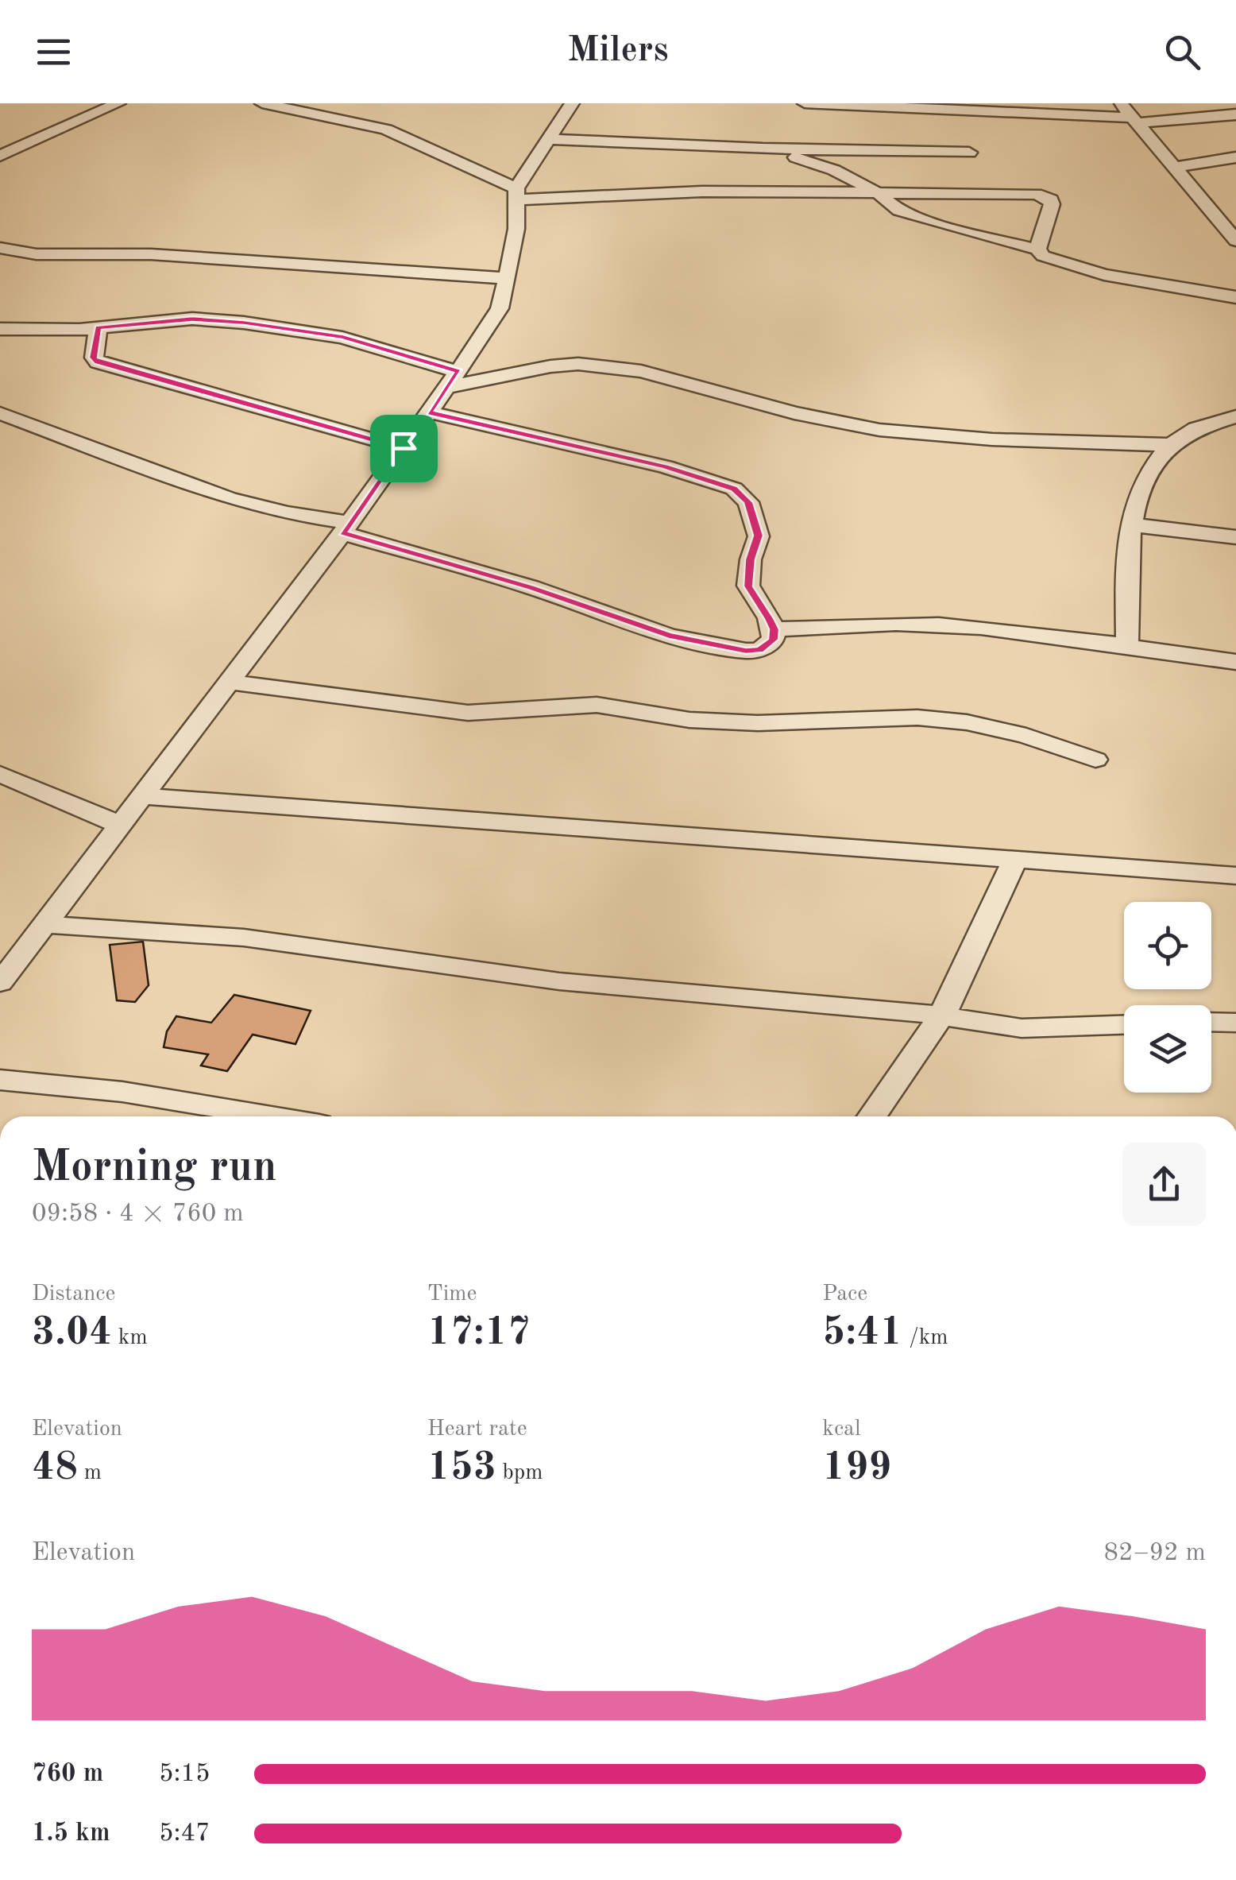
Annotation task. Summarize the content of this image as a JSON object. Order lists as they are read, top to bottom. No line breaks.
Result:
{"page":{"header":"Milers","heading":["Morning run","09:58 · 4 × 760 m"],"stats":[["Distance","3.04 km"],["Time","17:17"],["Pace","5:41 /km"],["Elevation","48 m"],["Heart rate","153 bpm"],["kcal","199"]],"chart":["Elevation","82–92 m"],"list":[{"name":"760 m","note":"5:15"},{"name":"1.5 km","note":"5:47"}]}}
